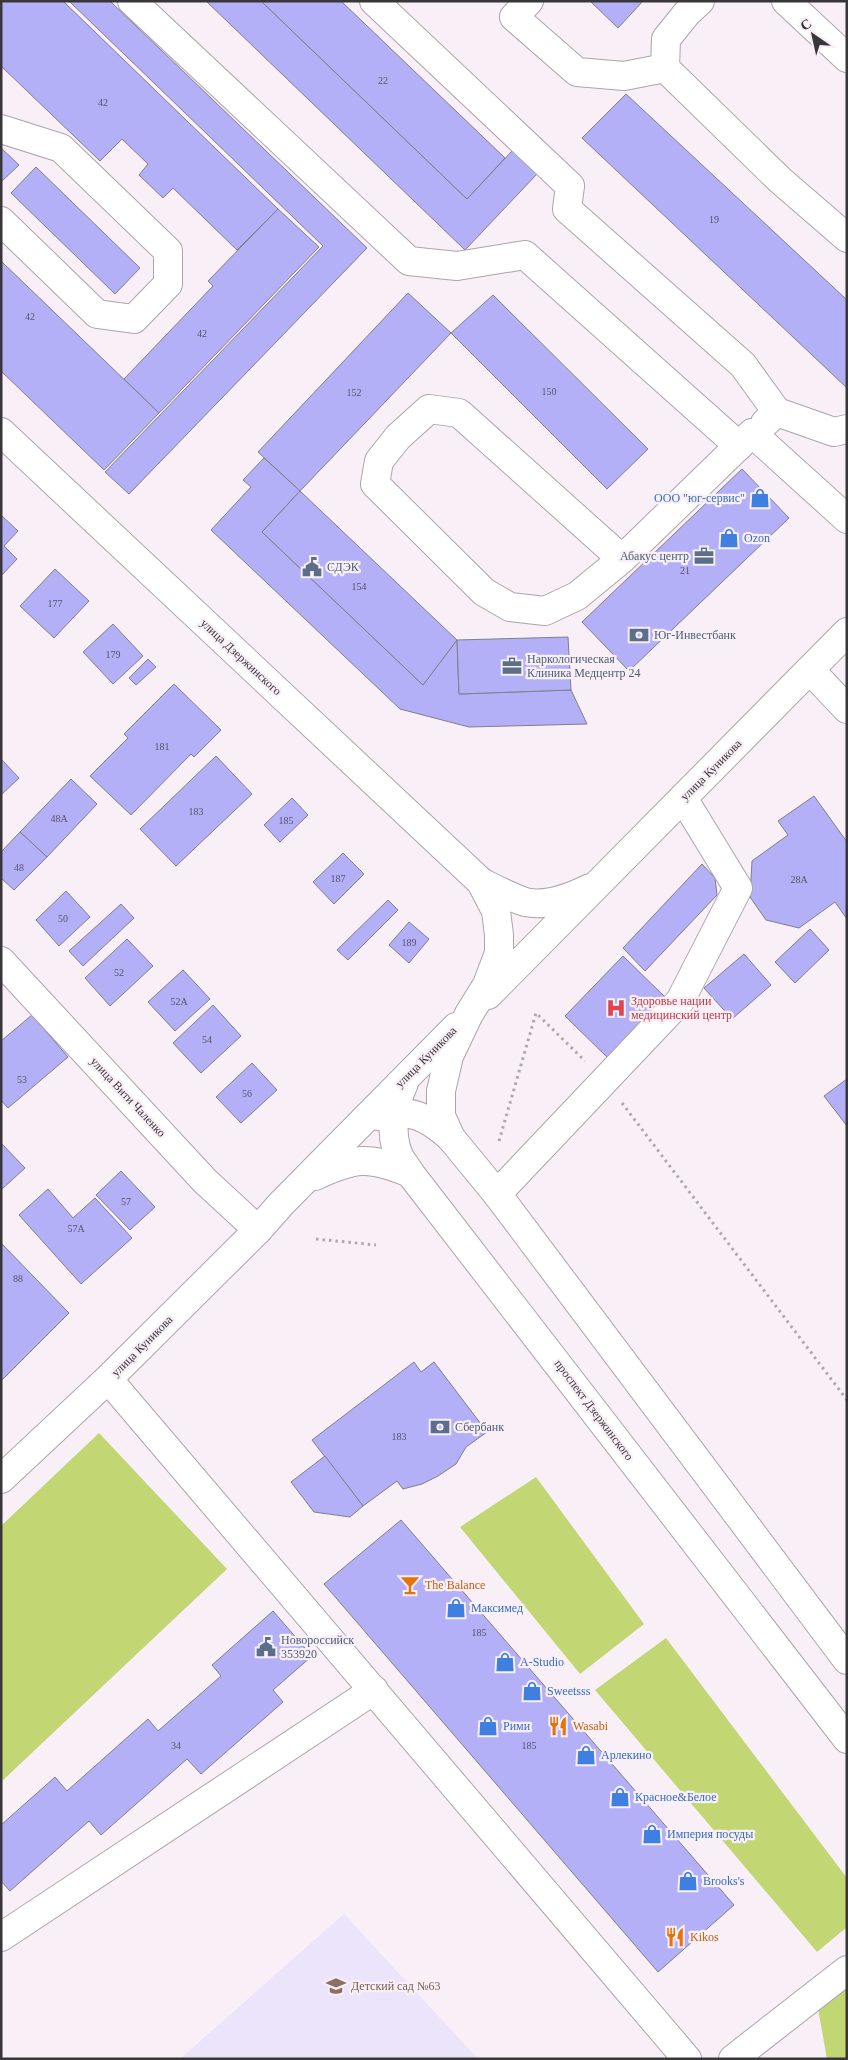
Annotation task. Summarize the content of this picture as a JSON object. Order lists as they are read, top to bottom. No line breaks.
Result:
{"streets":{"street":["улица Дзержинского","улица Куникова","улица Вити Чаленко","проспект Дзержинского"]},"crossings":[["улица Куникова","улица Вити Чаленко"]],"places":{"shop":["ООО \"юг-сервис\"","Ozon","Максимед","A-Studio","Sweetsss","Рими","Арлекино","Красное&Белое","Империя посуды","Brooks's"],"office":["Абакус центр","Наркологическая Клиника Медцентр 24"],"public building":["СДЭК","Новороссийск 353920"],"bank":["Юг-Инвестбанк","Сбербанк"],"hospital":["Здоровье нации медицинский центр"],"bar":["The Balance"],"restaurant":["Wasabi","Kikos"],"school or university":["Детский сад №63"]},"house_numbers":["22","42","19","42","42","150","152","21","154","177","179","181","183","48А","185","48","187","28А","50","189","52","52А","54","53","56","57","57А","88","183","185","34","185"],"north":"top left"}
